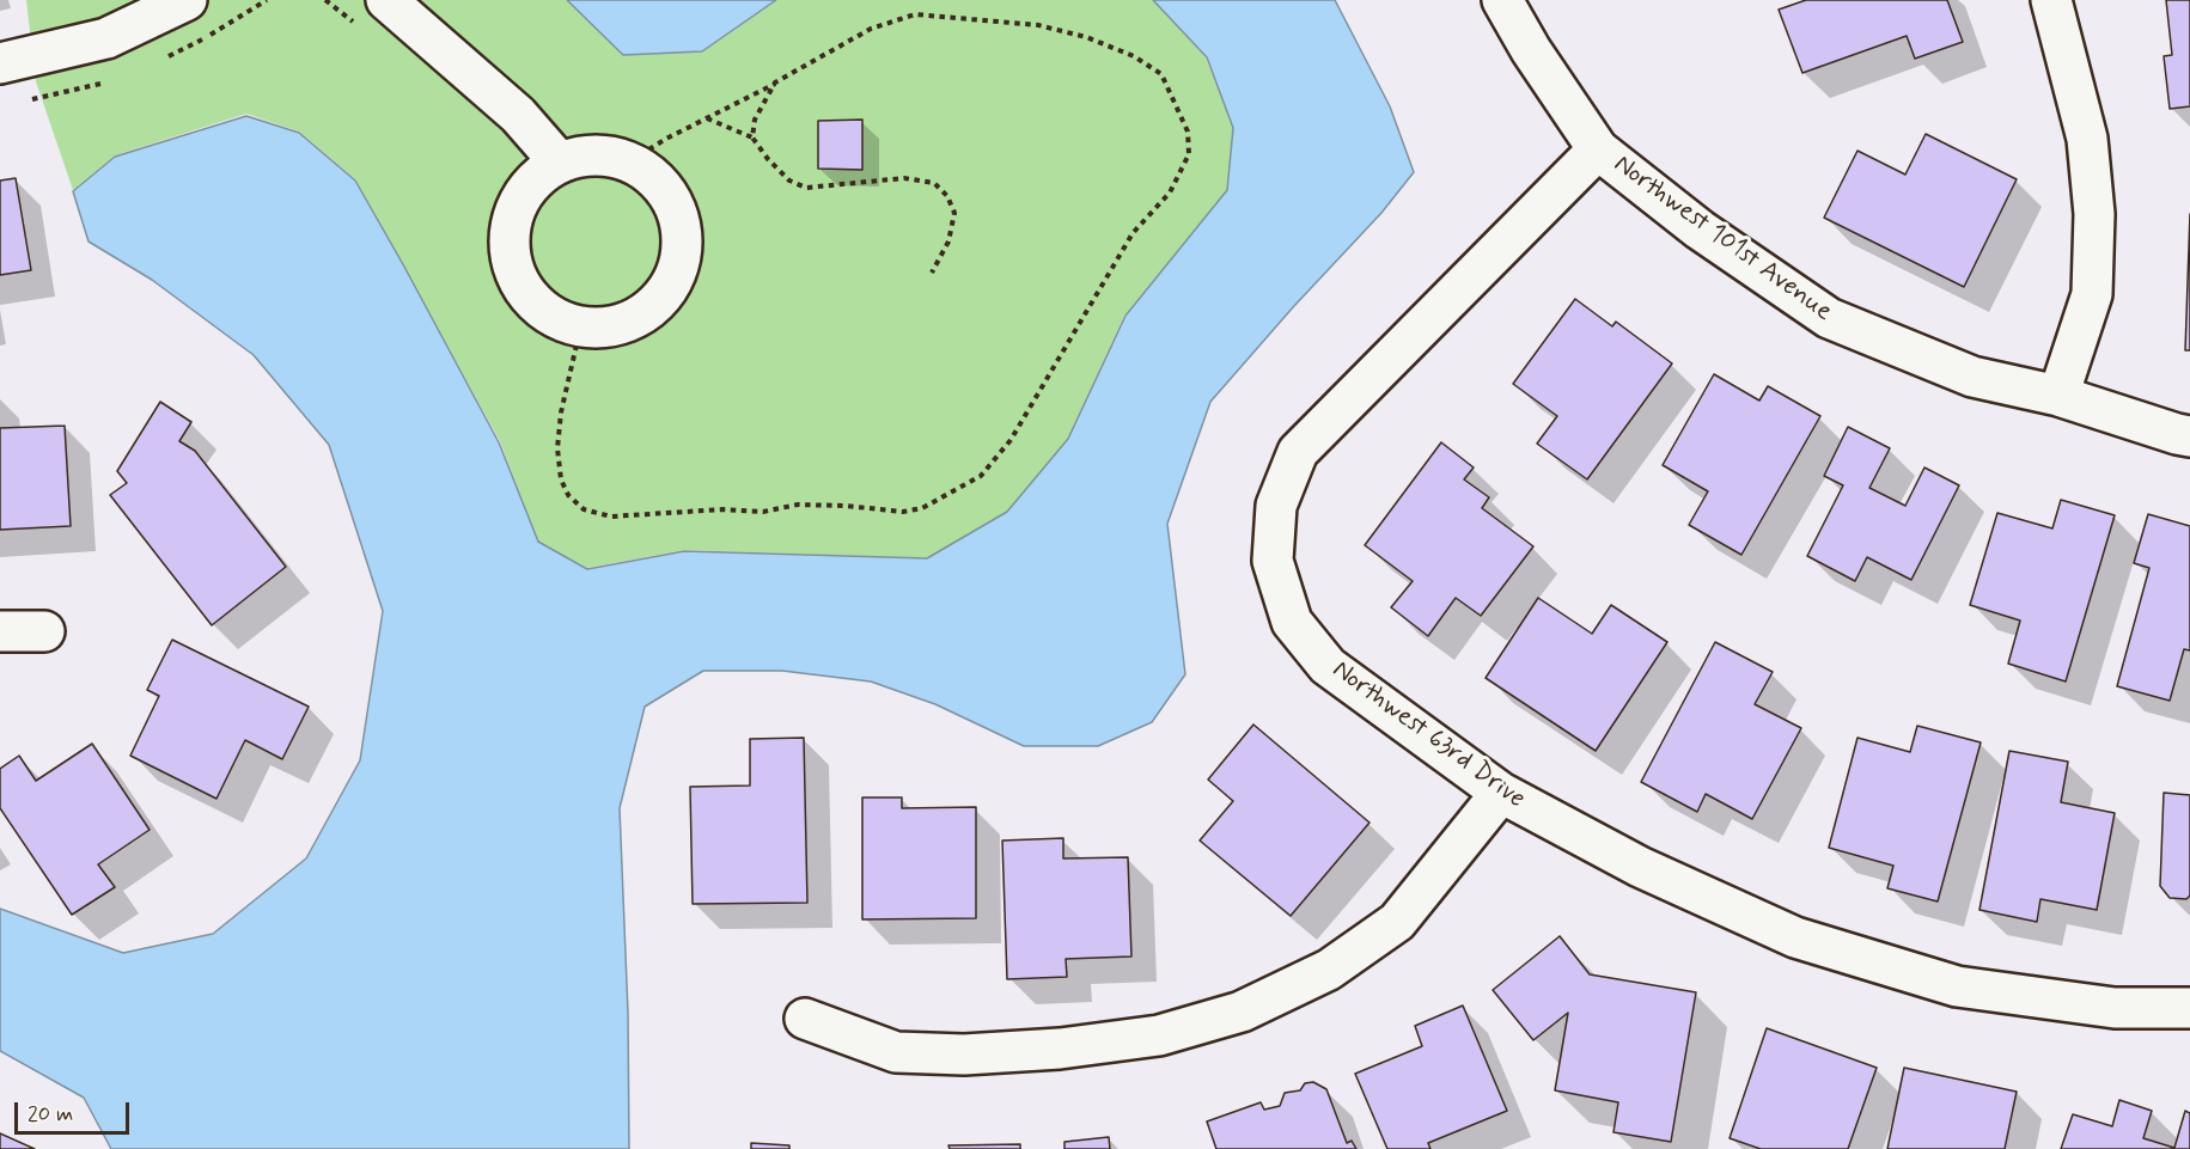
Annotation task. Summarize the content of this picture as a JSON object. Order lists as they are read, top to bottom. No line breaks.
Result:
{"streets":{"street":["Northwest 101st Avenue","Northwest 63rd Drive"]},"crossings":[["Northwest 101st Avenue","Northwest 63rd Drive"]],"scale_bar":"20 m"}
